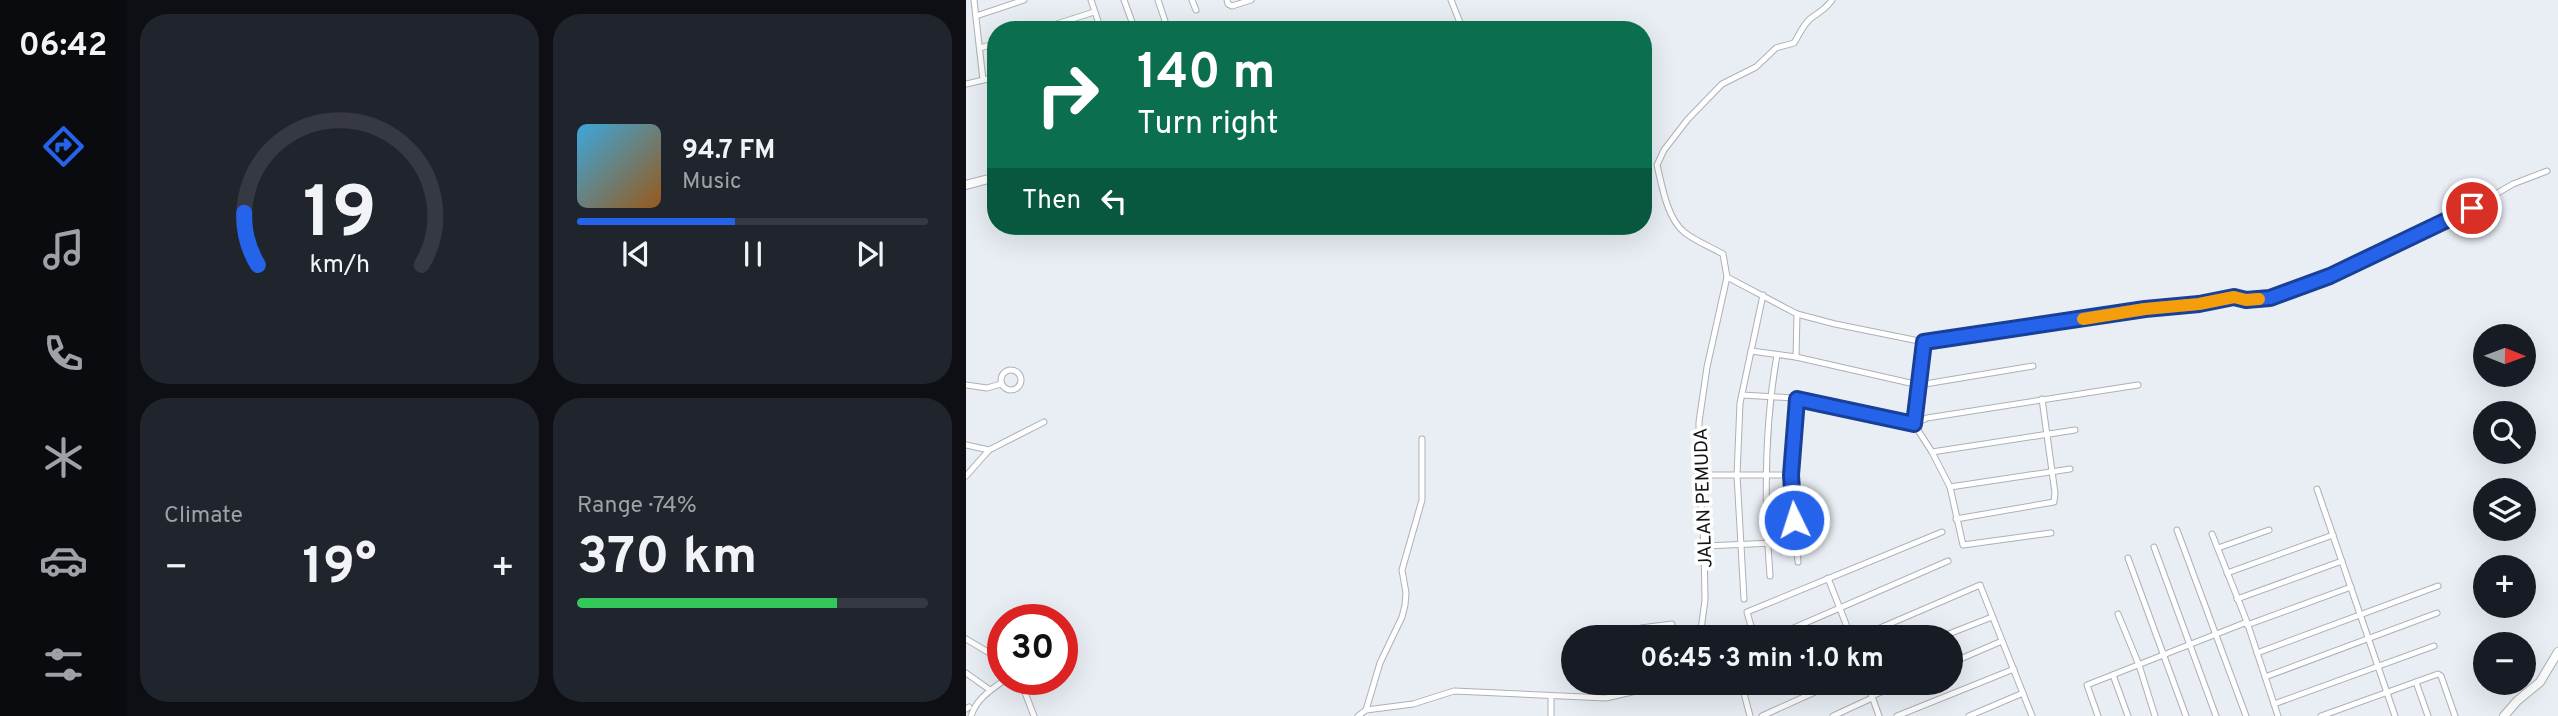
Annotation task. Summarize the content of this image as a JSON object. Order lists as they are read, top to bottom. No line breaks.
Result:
{"streets":{"street":["JALAN PEMUDA"]},"north":"right","page":{"tabs":"06:42","turn":["140 m","Turn right"],"song":["94.7 FM","Music"],"then":"Then","map_buttons":["+","−"],"tile":["Climate",["Range · 74%","370 km"]],"heat":["−","19°","+"],"limit":"30","trip":"06:45 · 3 min · 1.0 km","gauge":["19","km/h"]}}
